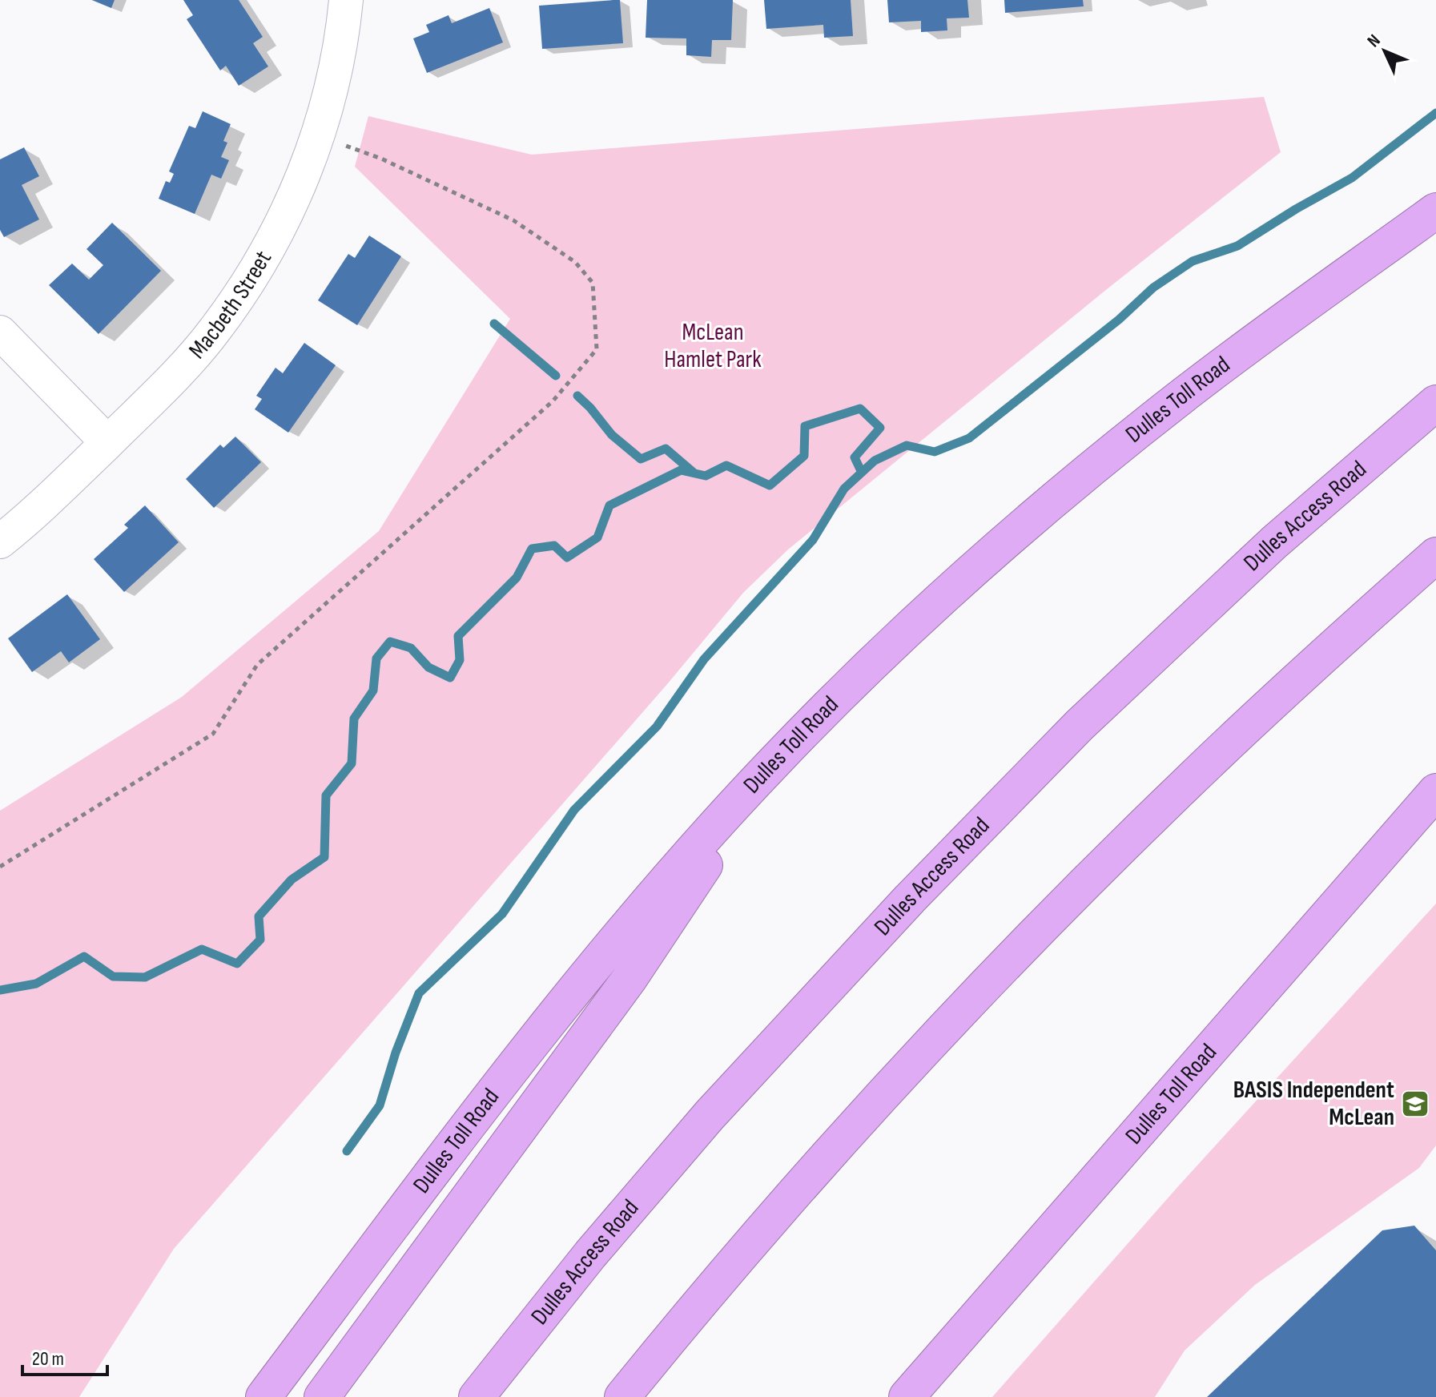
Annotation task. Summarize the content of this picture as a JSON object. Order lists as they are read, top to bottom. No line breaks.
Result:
{"streets":{"highway":["Dulles Toll Road","Dulles Access Road"],"street":["Macbeth Street"]},"parks":["McLean Hamlet Park"],"places":{"school or university":["BASIS Independent McLean"]},"scale_bar":"20 m","north":"top left"}
